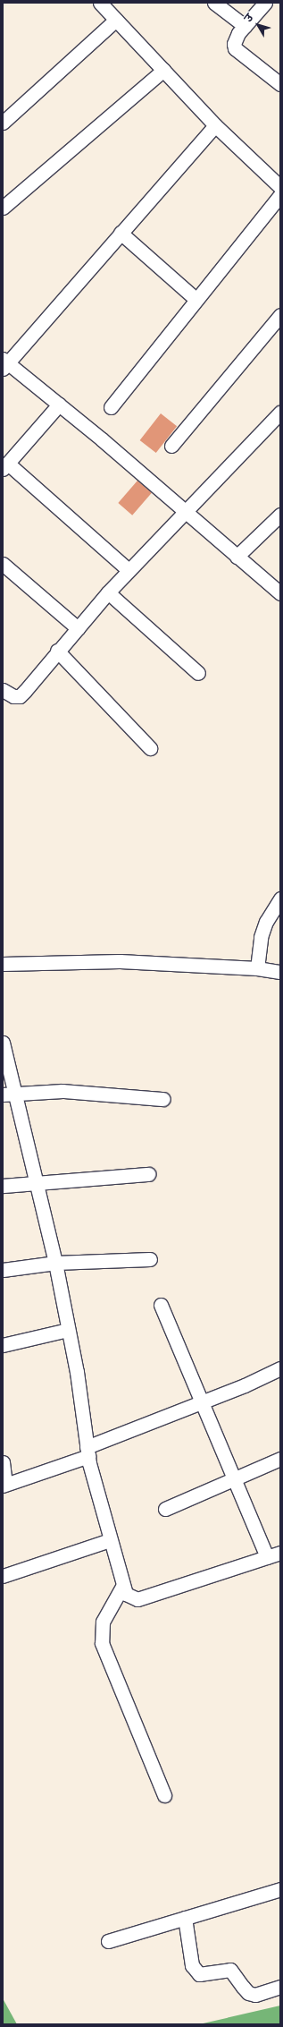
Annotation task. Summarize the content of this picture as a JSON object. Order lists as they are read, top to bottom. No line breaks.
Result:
{"north":"top left"}
